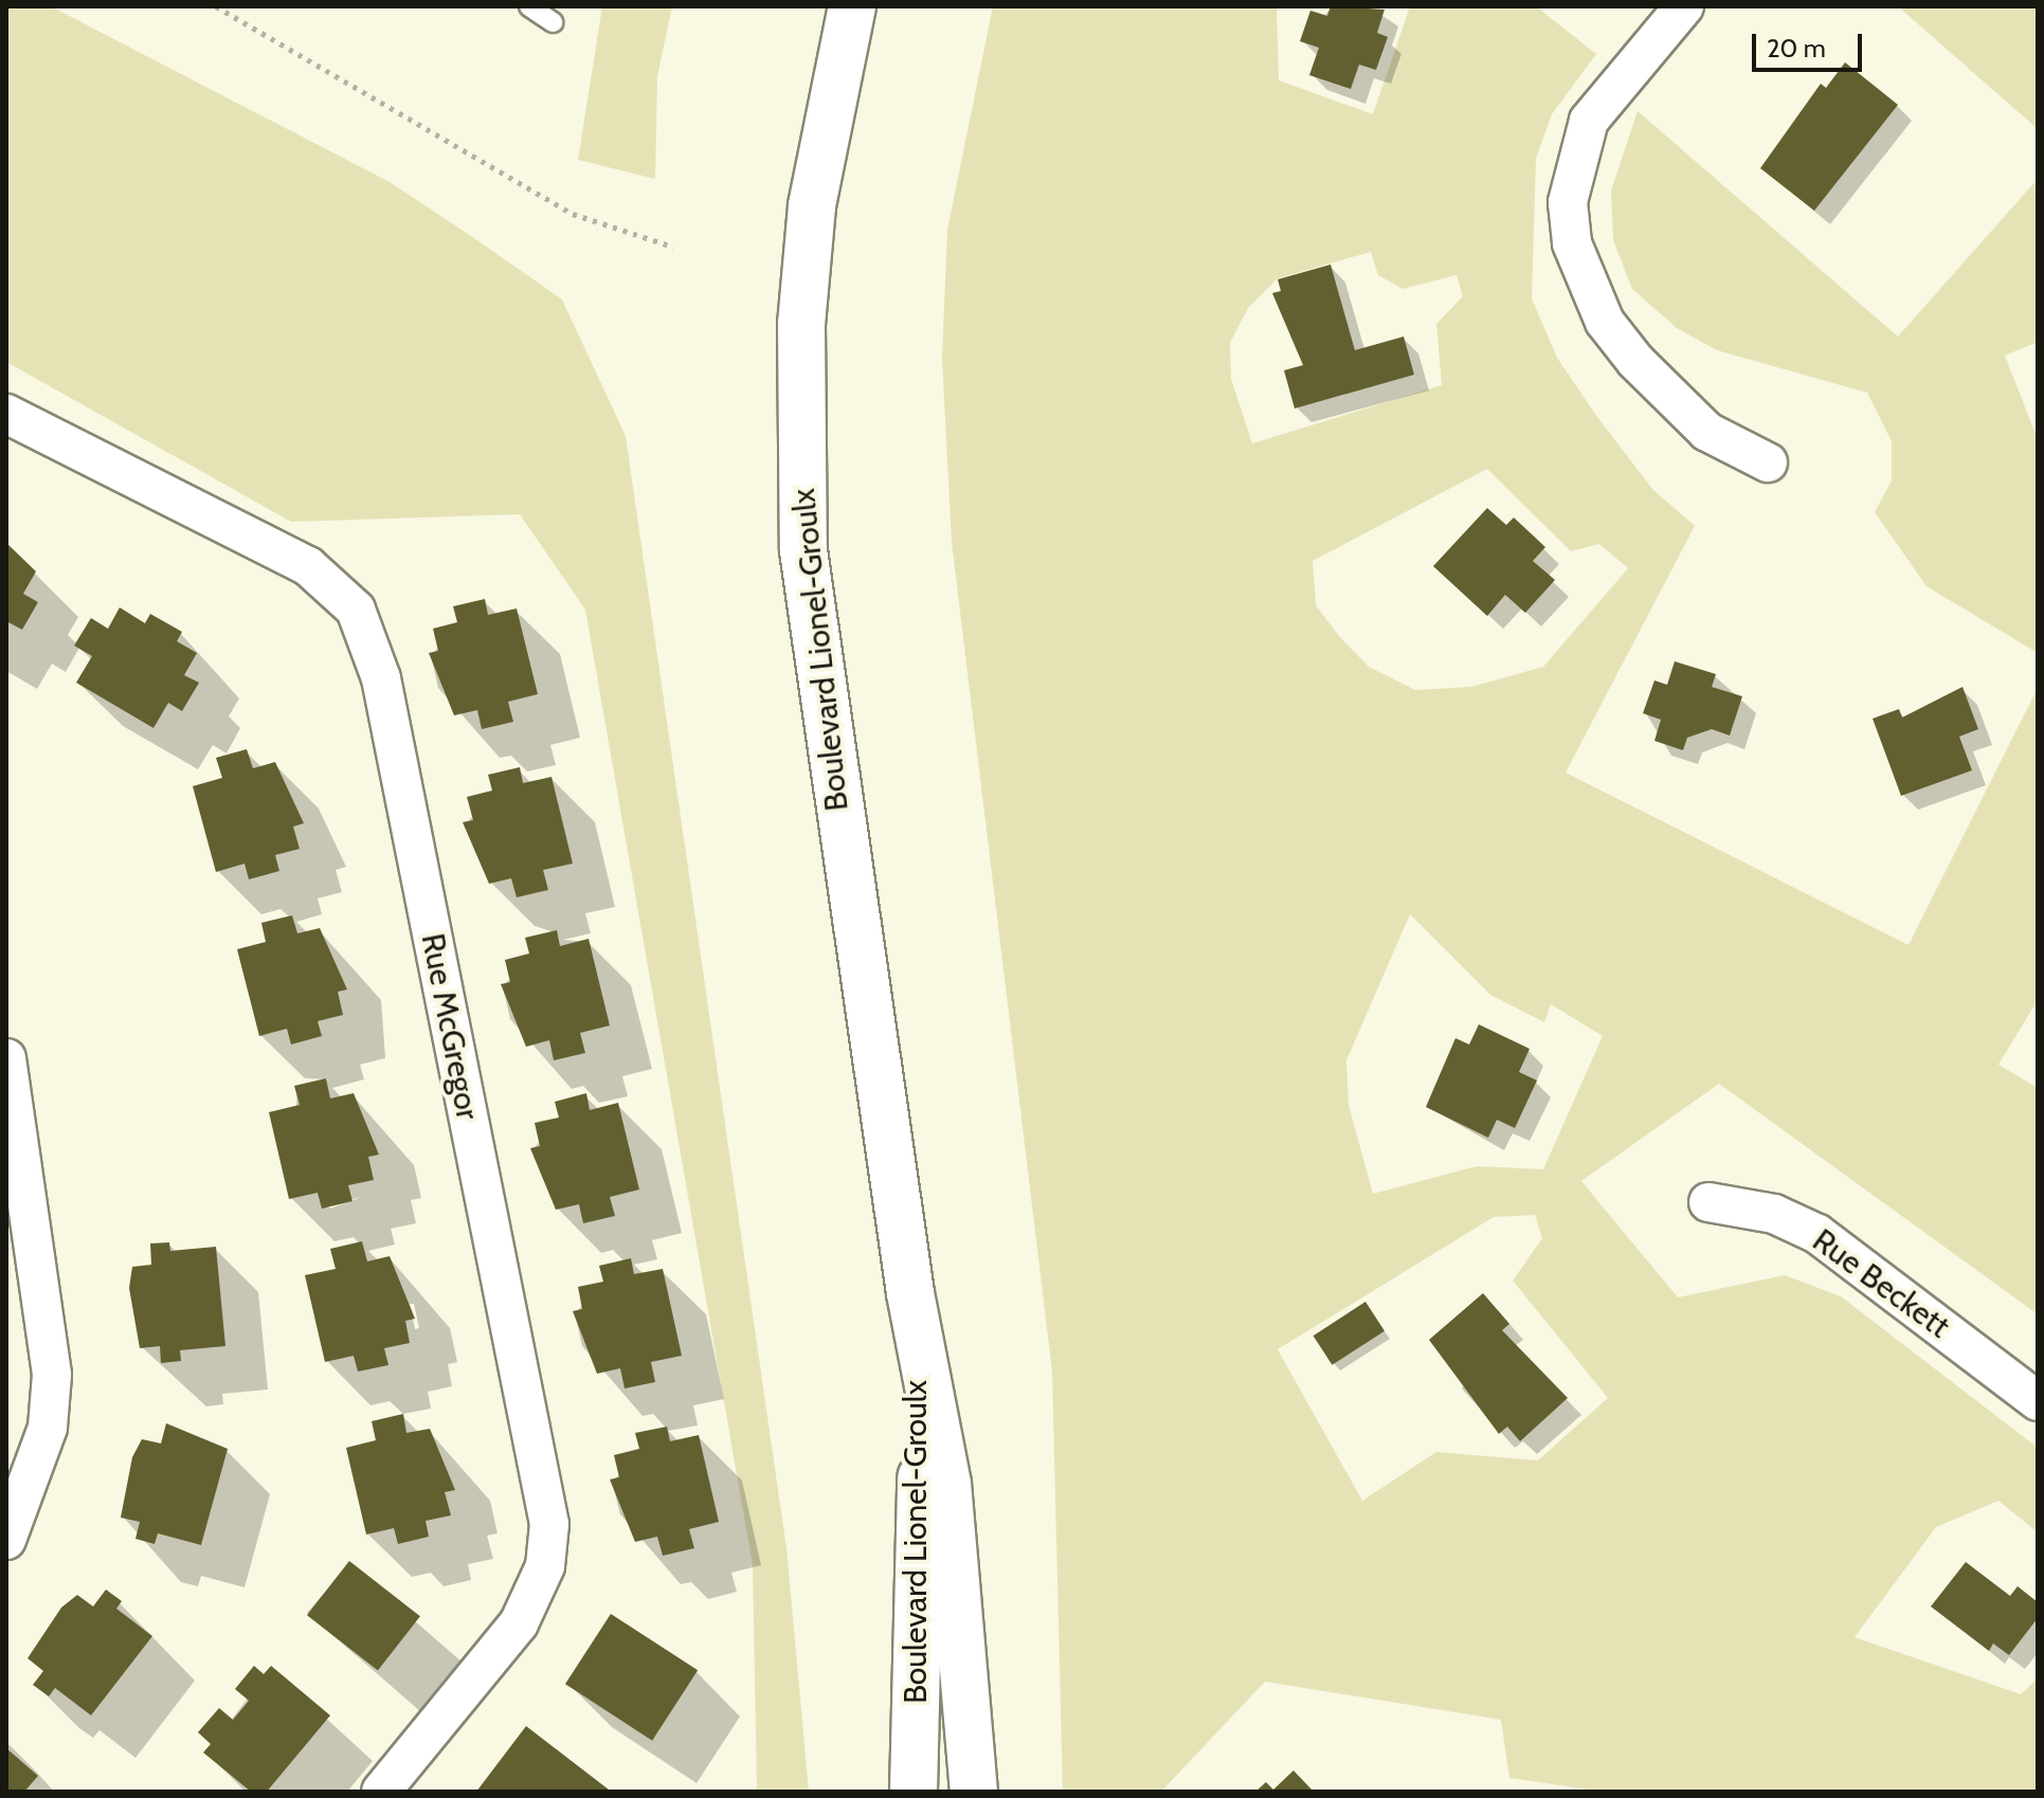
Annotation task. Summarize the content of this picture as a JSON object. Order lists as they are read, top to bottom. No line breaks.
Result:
{"streets":{"main road":["Boulevard Lionel-Groulx"],"street":["Rue McGregor","Rue Beckett"]},"scale_bar":"20 m"}
